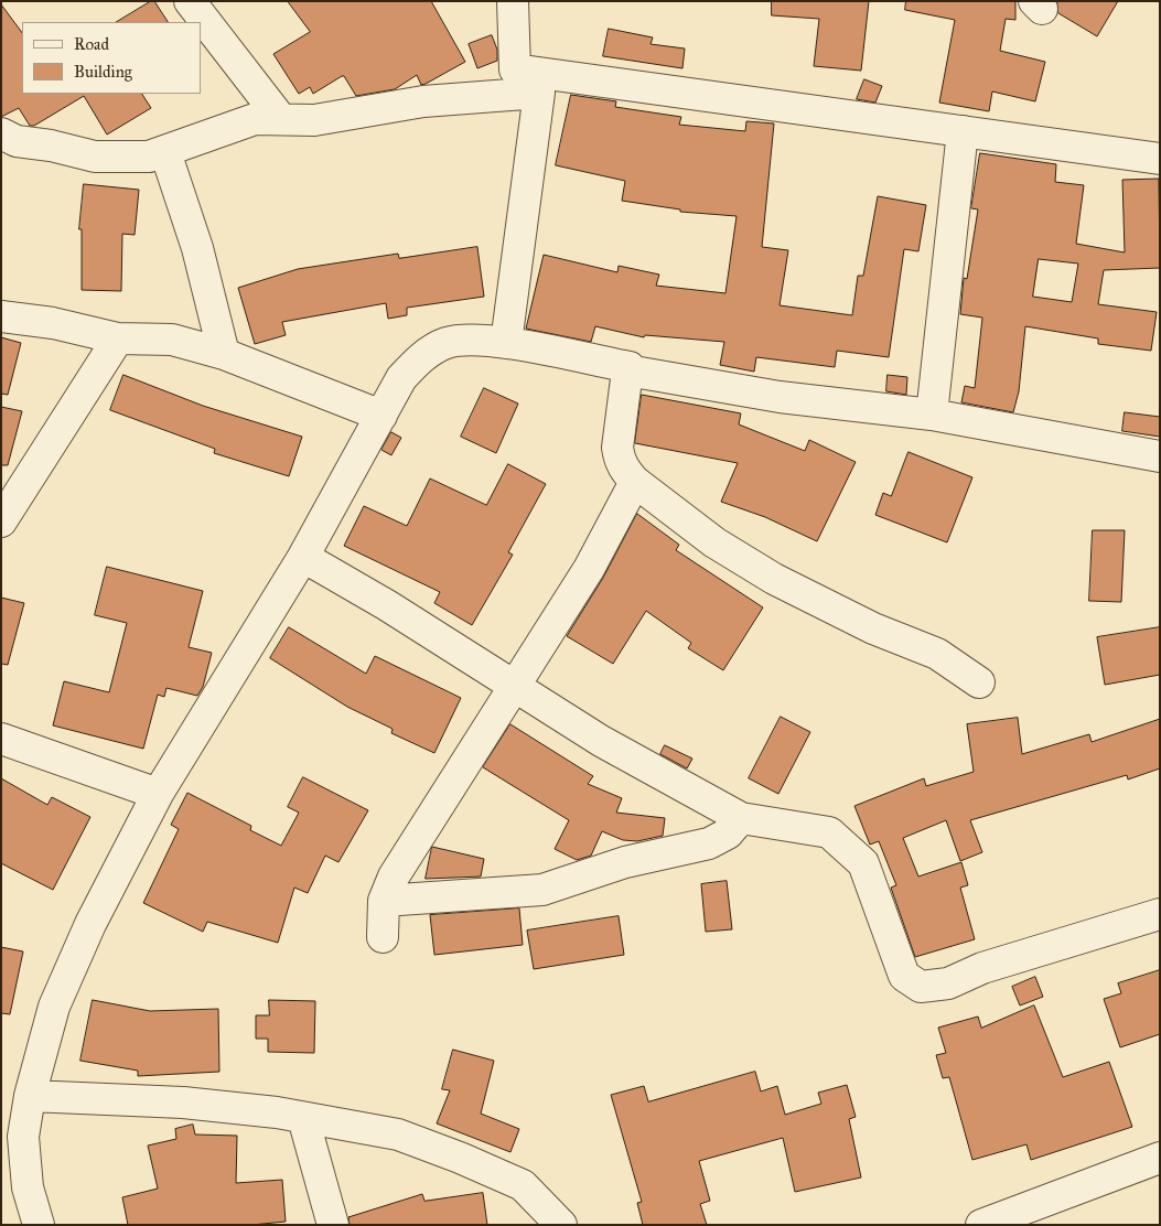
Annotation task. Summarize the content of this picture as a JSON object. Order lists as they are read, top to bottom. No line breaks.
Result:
{"legend":["Road","Building"]}
